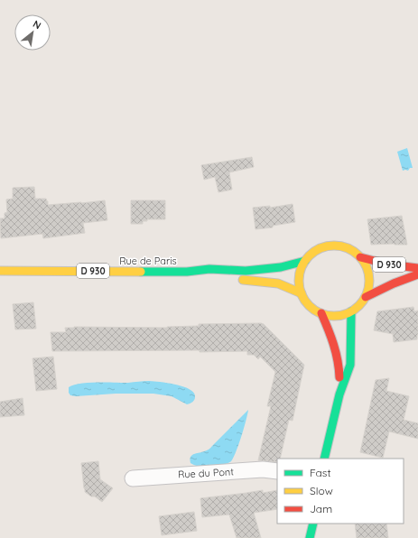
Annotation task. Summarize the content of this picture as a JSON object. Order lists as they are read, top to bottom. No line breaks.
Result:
{"streets":{"main road":["Rue de Paris","D 930"],"street":["Rue du Pont"]},"crossings":[["Rue de Paris","D 930"]],"legend":["Fast","Slow","Jam"],"north":"top right"}
